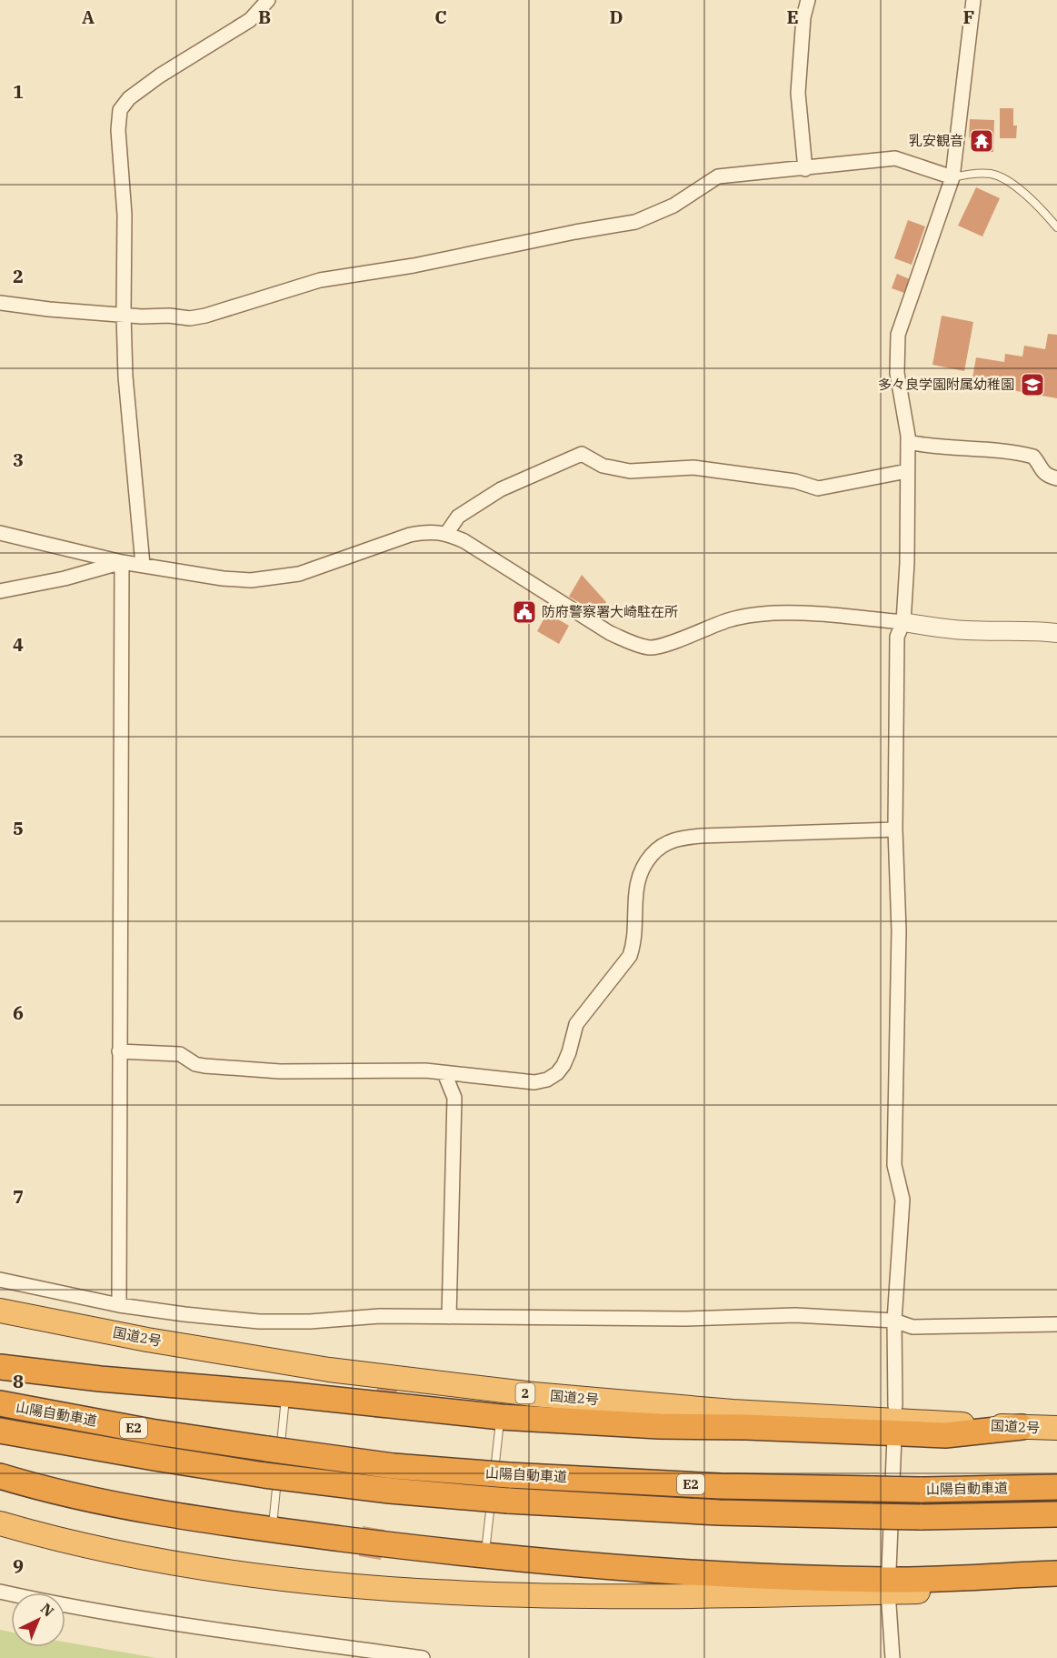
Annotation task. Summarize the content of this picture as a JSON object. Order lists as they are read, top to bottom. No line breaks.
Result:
{"streets":{"highway":["国道2号","2","山陽自動車道","E2"]},"places":{"temple":["乳安観音"],"school or university":["多々良学園附属幼稚園"],"public building":["防府警察署大崎駐在所"]},"north":"top right","grid":{"columns":["A","B","C","D","E","F"],"rows":["1","2","3","4","5","6","7","8","9"]}}
